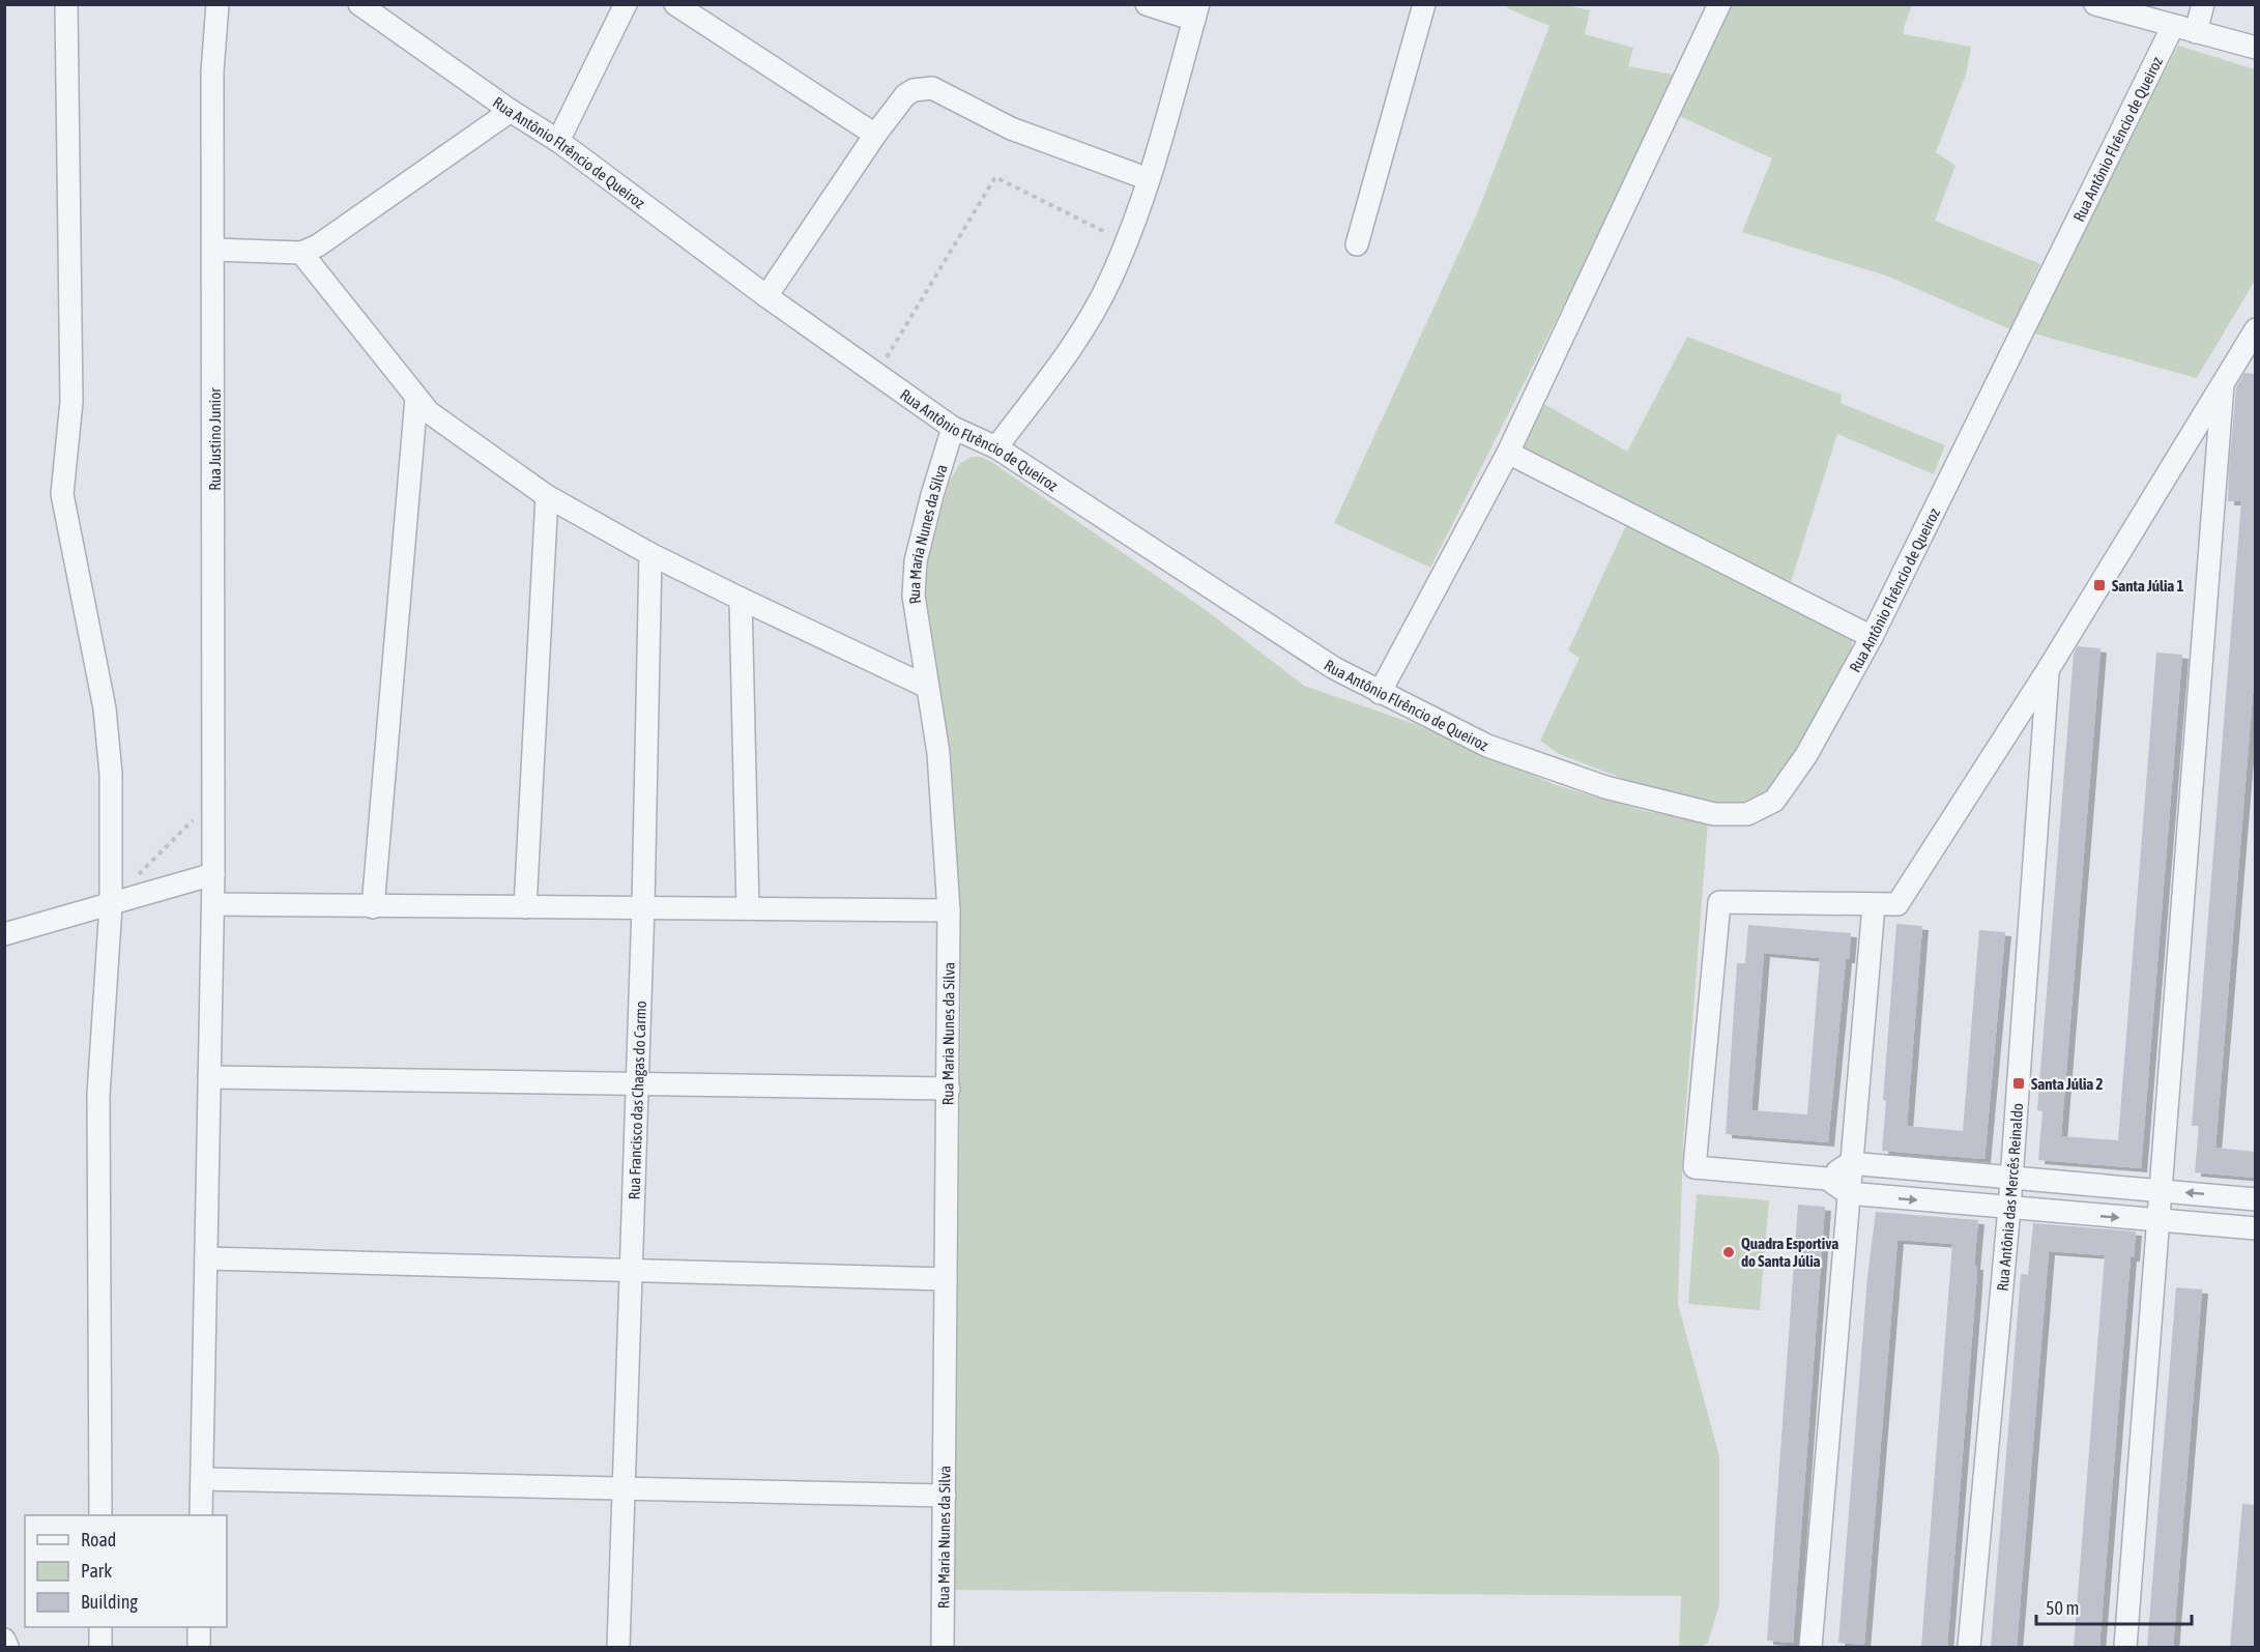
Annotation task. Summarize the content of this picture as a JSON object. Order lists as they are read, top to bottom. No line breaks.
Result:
{"streets":{"street":["Rua Antônio Flrêncio de Queiroz","Rua Justino Junior","Rua Maria Nunes da Silva","Rua Francisco das Chagas do Carmo","Rua Antônia das Mercês Reinaldo"]},"crossings":[["Rua Antônio Flrêncio de Queiroz","Rua Maria Nunes da Silva"]],"places":{"transit":["Santa Júlia 1","Santa Júlia 2"],"other":["Quadra Esportiva do Santa Júlia"]},"legend":["Road","Park","Building"],"scale_bar":"50 m"}
